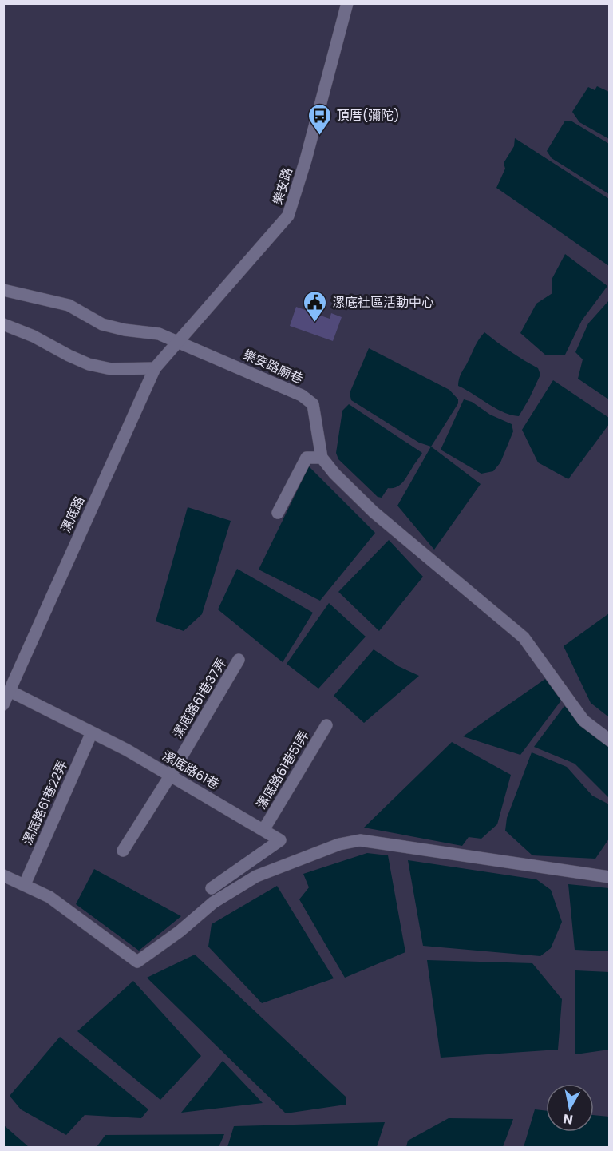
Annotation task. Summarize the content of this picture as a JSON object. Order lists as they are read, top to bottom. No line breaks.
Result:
{"streets":{"street":["樂安路","樂安路廟巷","漯底路","漯底路61巷37弄","漯底路61巷","漯底路61巷51弄","漯底路61巷22弄"]},"crossings":[["樂安路","樂安路廟巷"],["樂安路","漯底路"],["樂安路廟巷","漯底路"],["漯底路","漯底路61巷"],["漯底路61巷37弄","漯底路61巷"],["漯底路61巷","漯底路61巷51弄"],["漯底路61巷","漯底路61巷22弄"]],"places":{"bus stop":["頂厝(彌陀)"],"public building":["漯底社區活動中心"]},"north":"bottom"}
